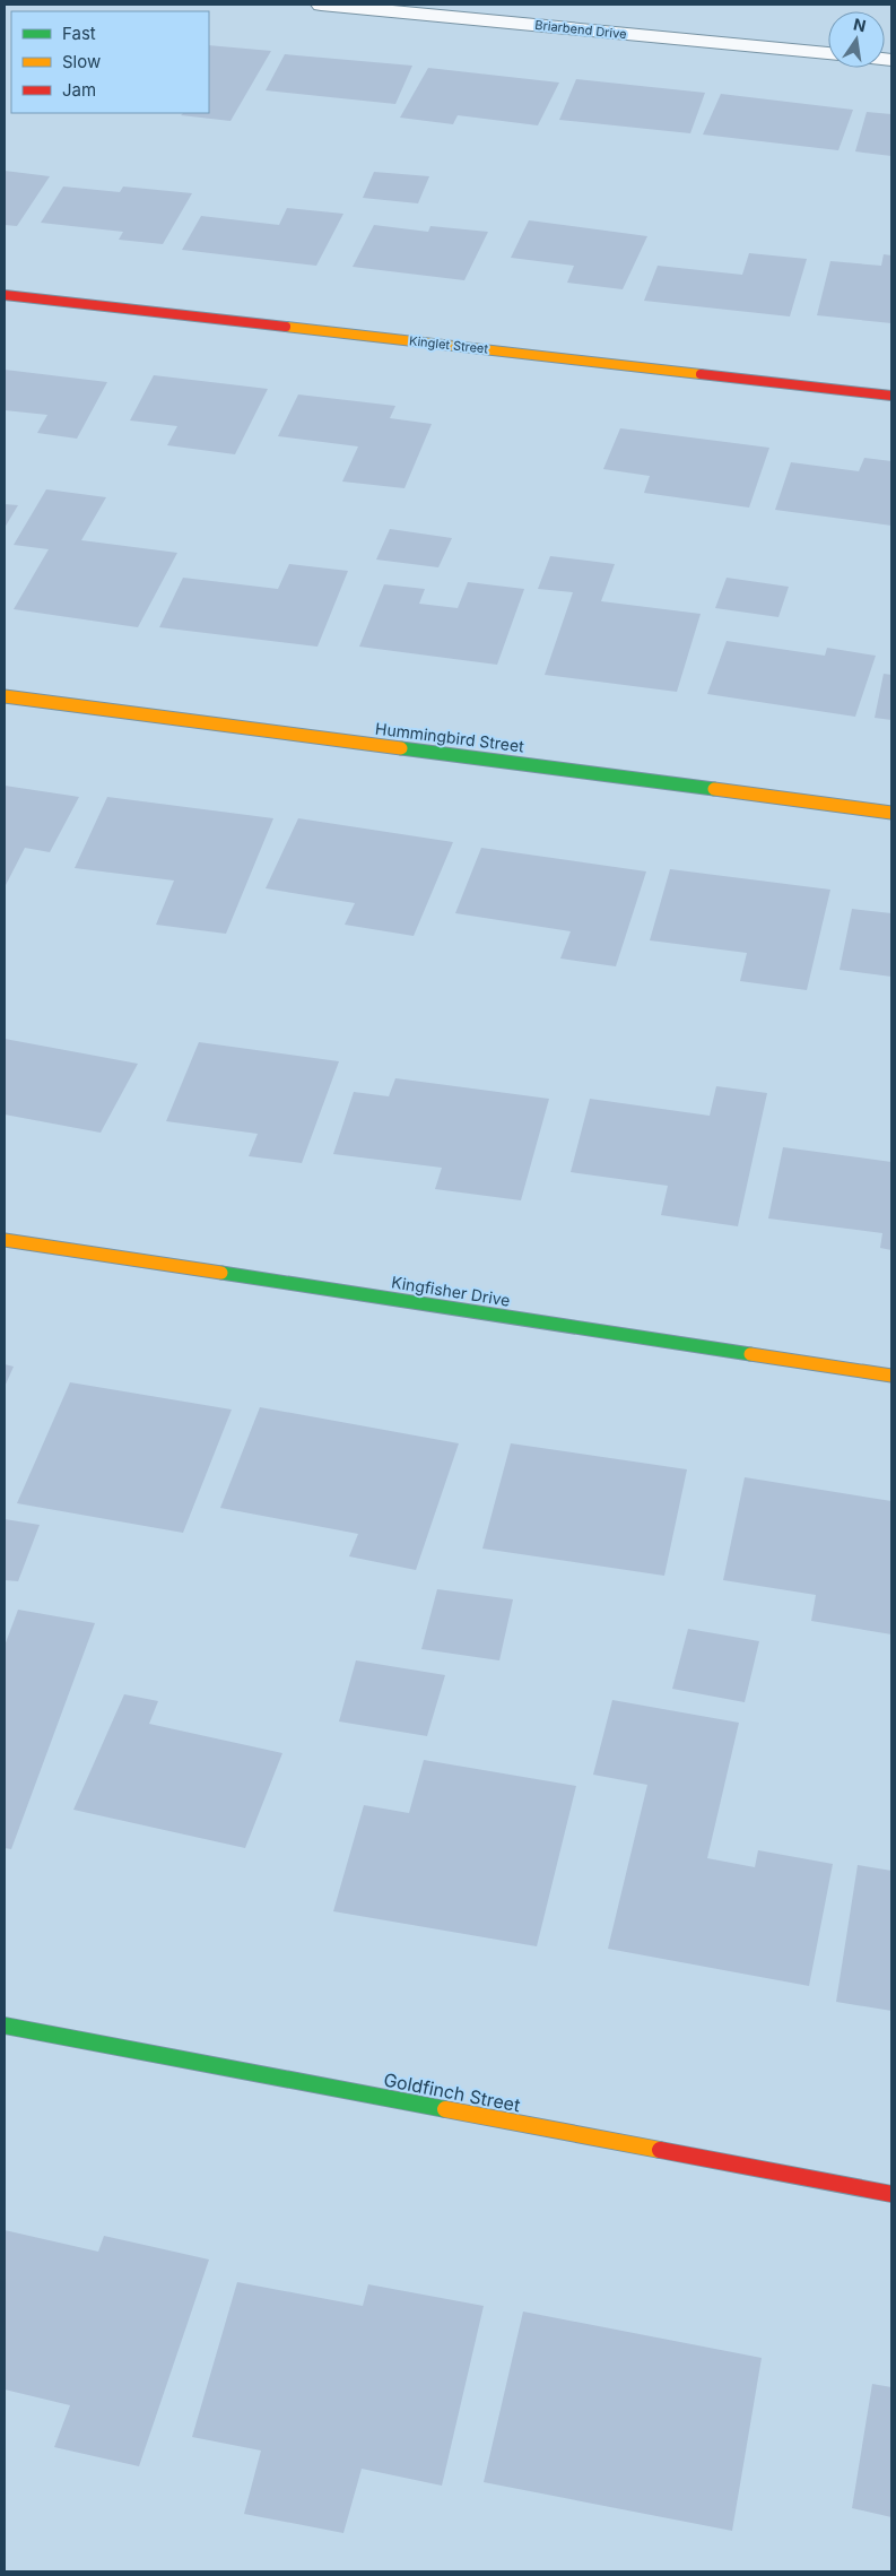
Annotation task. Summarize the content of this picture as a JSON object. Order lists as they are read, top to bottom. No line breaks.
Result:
{"streets":{"street":["Briarbend Drive","Kinglet Street","Hummingbird Street","Kingfisher Drive","Goldfinch Street"]},"legend":["Fast","Slow","Jam"],"north":"top"}
